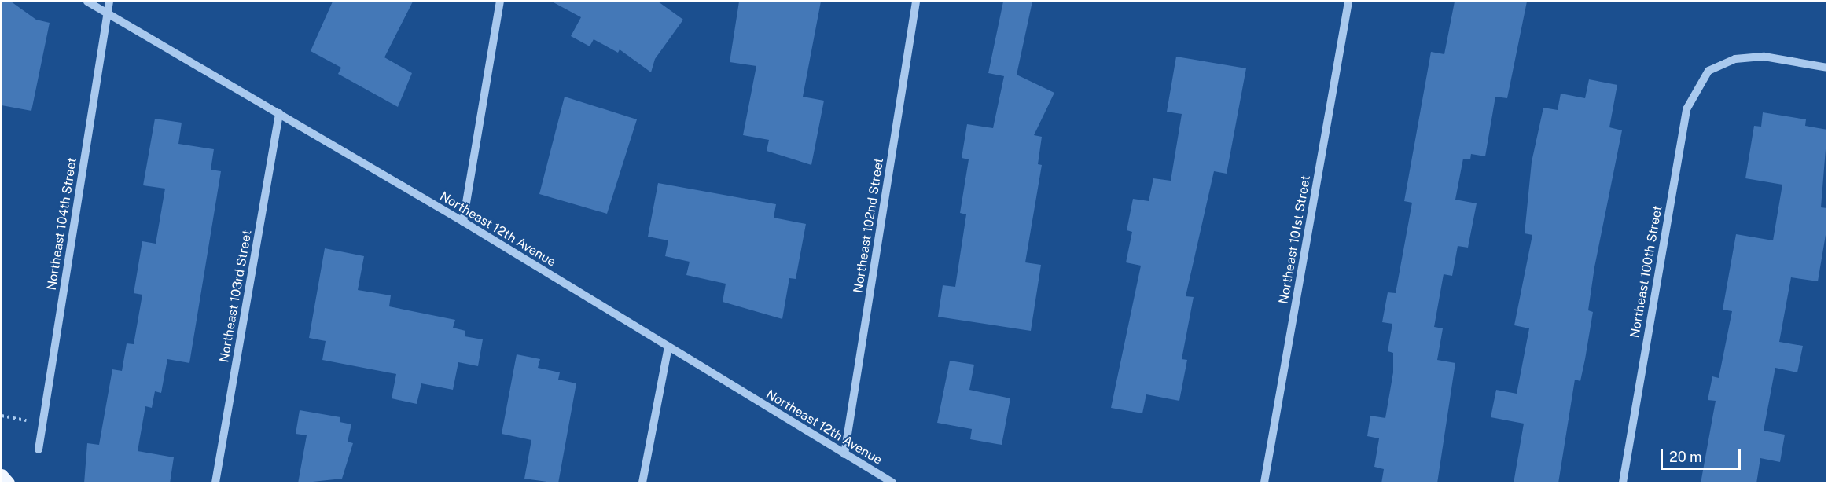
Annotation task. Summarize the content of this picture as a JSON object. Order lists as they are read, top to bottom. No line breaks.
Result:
{"streets":{"street":["Northeast 104th Street","Northeast 102nd Street","Northeast 12th Avenue","Northeast 101st Street","Northeast 100th Street","Northeast 103rd Street"]},"crossings":[["Northeast 104th Street","Northeast 12th Avenue"],["Northeast 102nd Street","Northeast 12th Avenue"],["Northeast 12th Avenue","Northeast 103rd Street"]],"scale_bar":"20 m"}
